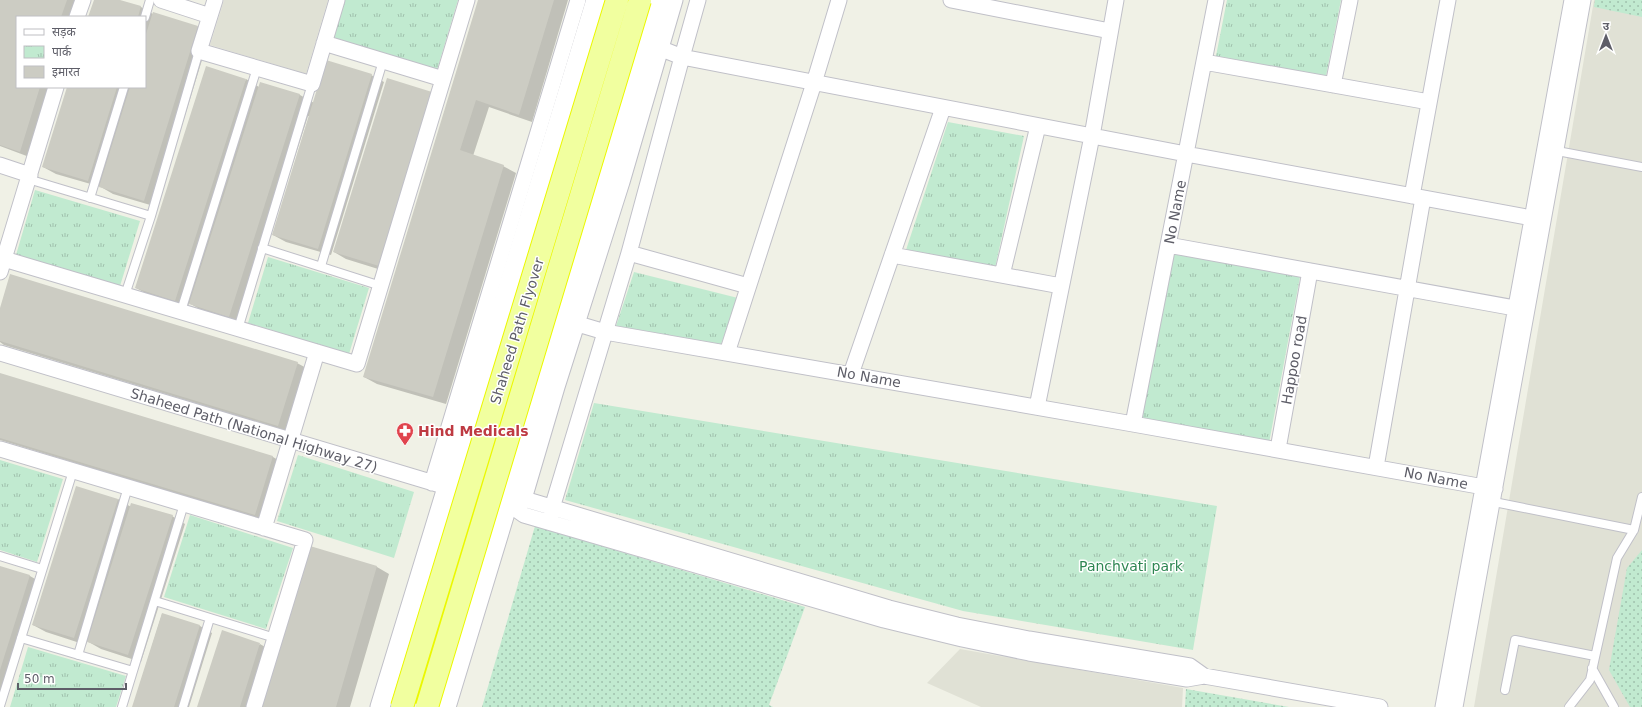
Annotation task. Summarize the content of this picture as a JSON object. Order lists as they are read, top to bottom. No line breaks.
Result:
{"streets":{"highway":["Shaheed Path Flyover"],"street":["No Name","Happoo road","Shaheed Path (National Highway 27)"]},"crossings":[["No Name","Happoo road"]],"parks":["Panchvati park"],"places":{"pharmacy":["Hind Medicals"]},"legend":["सड़क","पार्क","इमारत"],"scale_bar":"50 m","north":"top"}
